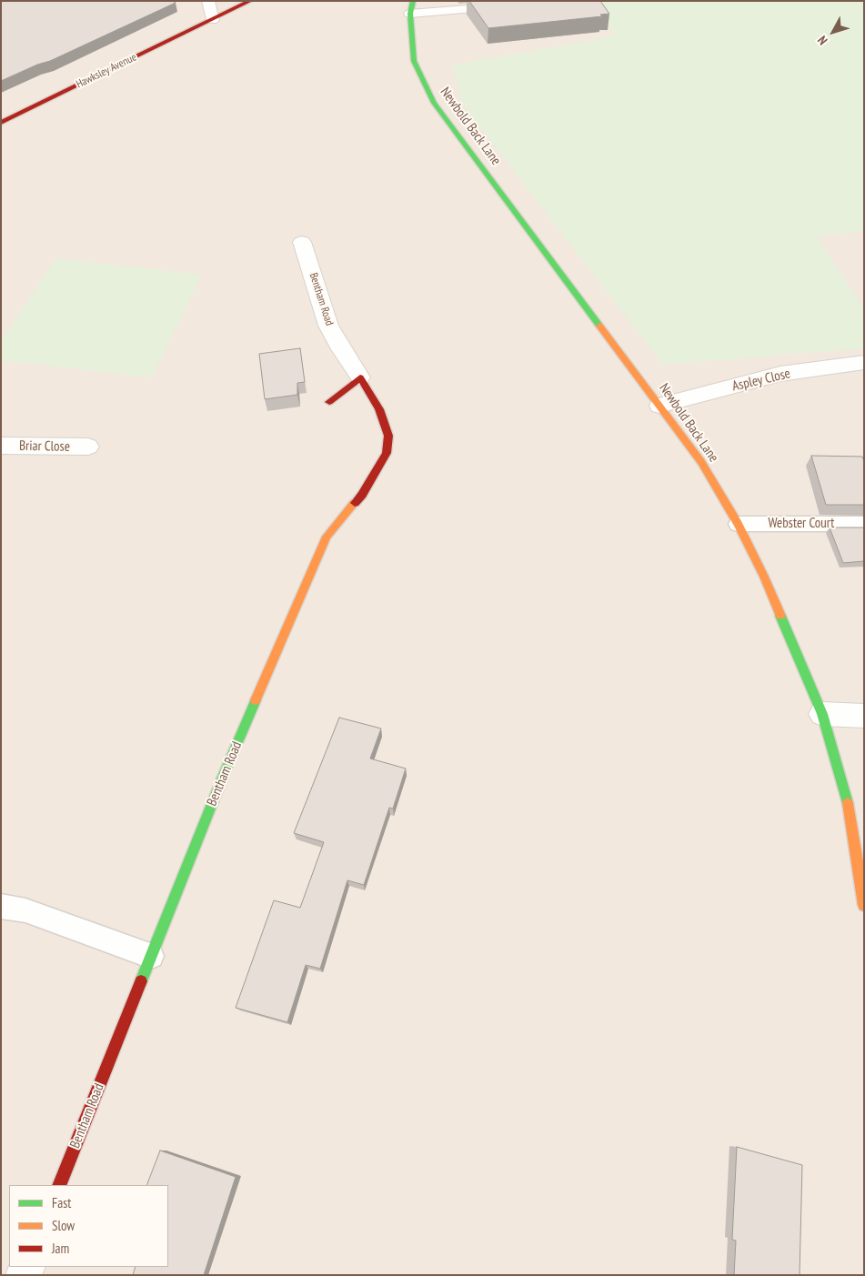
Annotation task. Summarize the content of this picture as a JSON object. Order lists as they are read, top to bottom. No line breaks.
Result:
{"streets":{"street":["Hawksley Avenue","Newbold Back Lane","Bentham Road","Aspley Close","Briar Close"],"lane":["Webster Court"]},"crossings":[["Newbold Back Lane","Aspley Close"],["Newbold Back Lane","Webster Court"]],"legend":["Fast","Slow","Jam"],"north":"bottom left"}
